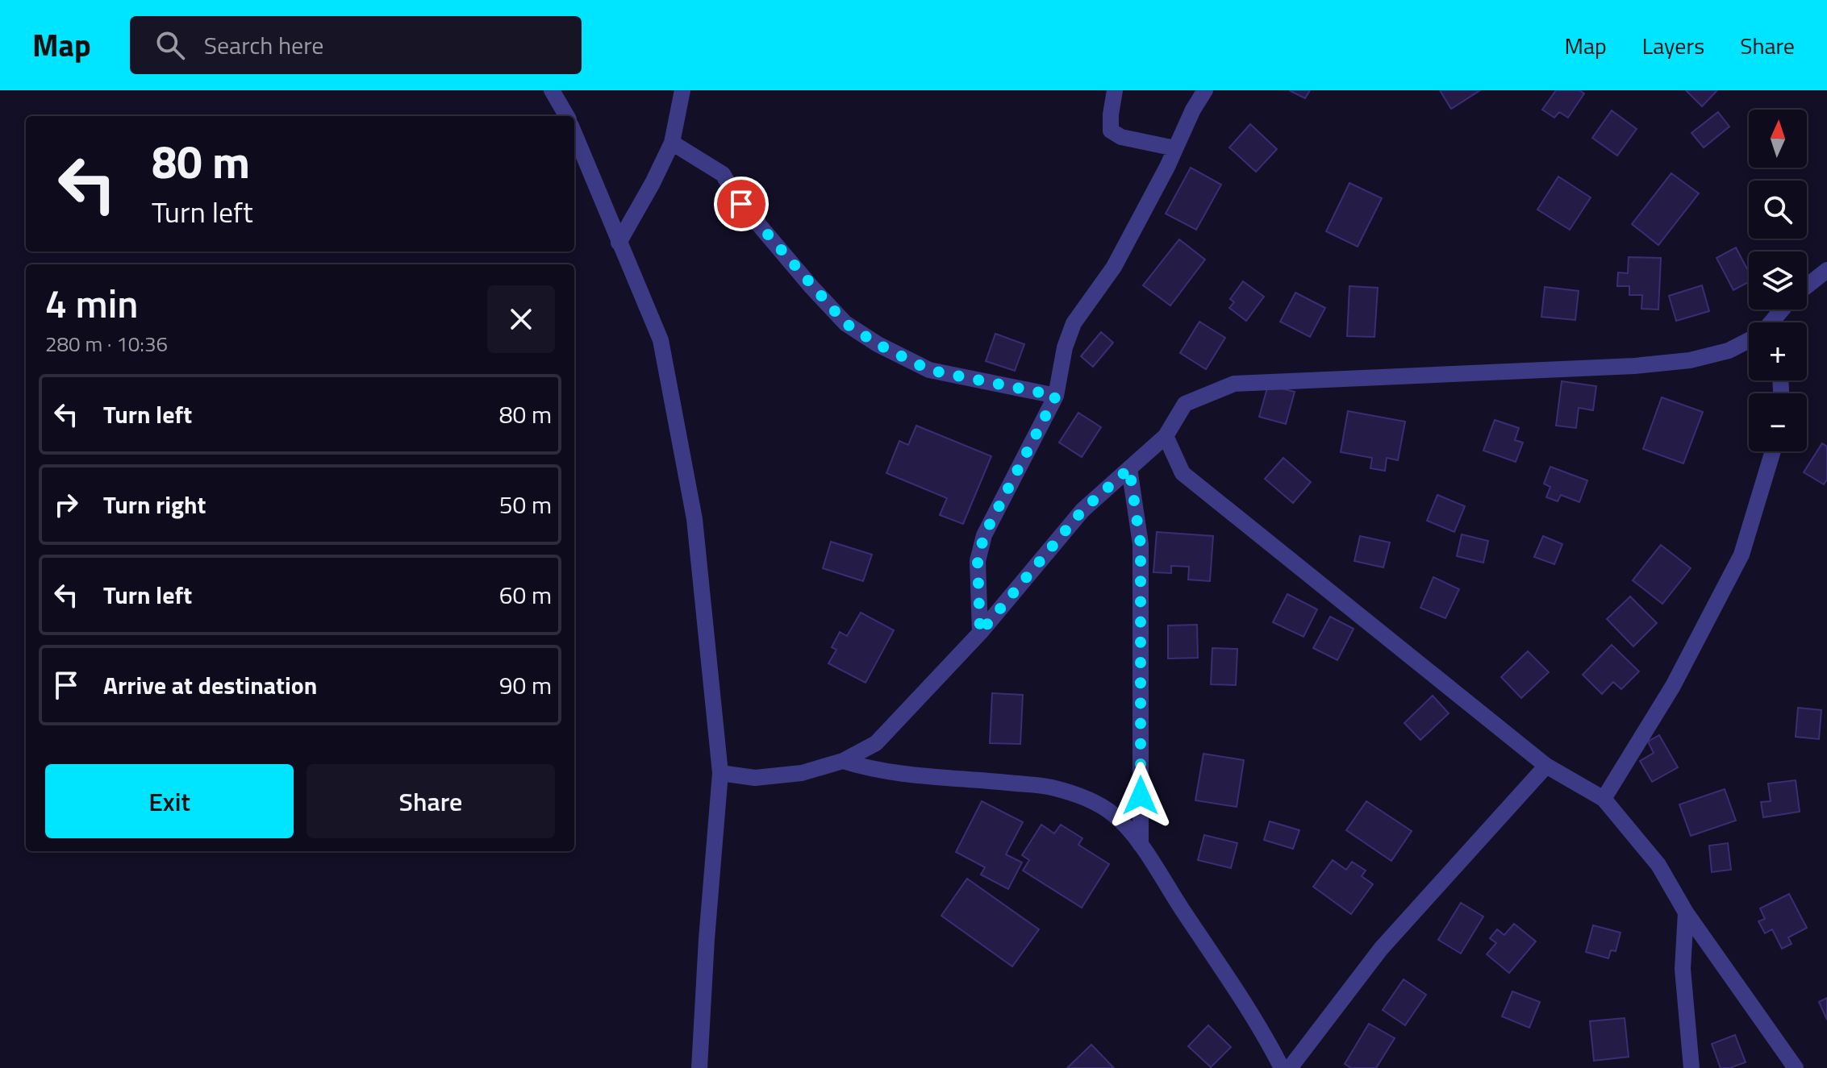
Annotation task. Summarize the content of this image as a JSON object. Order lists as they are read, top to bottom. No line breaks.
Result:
{"north":"top","page":{"header":"Map","search":"Search here","nav":["Map","Layers","Share"],"map_buttons":["+","−"],"turn":["80 m","Turn left"],"heading":["4 min","280 m · 10:36"],"list":[{"name":"Turn left","value":"80 m"},{"name":"Turn right","value":"50 m"},{"name":"Turn left","value":"60 m"},{"name":"Arrive at destination","value":"90 m"}],"buttons":["Exit","Share"]}}
